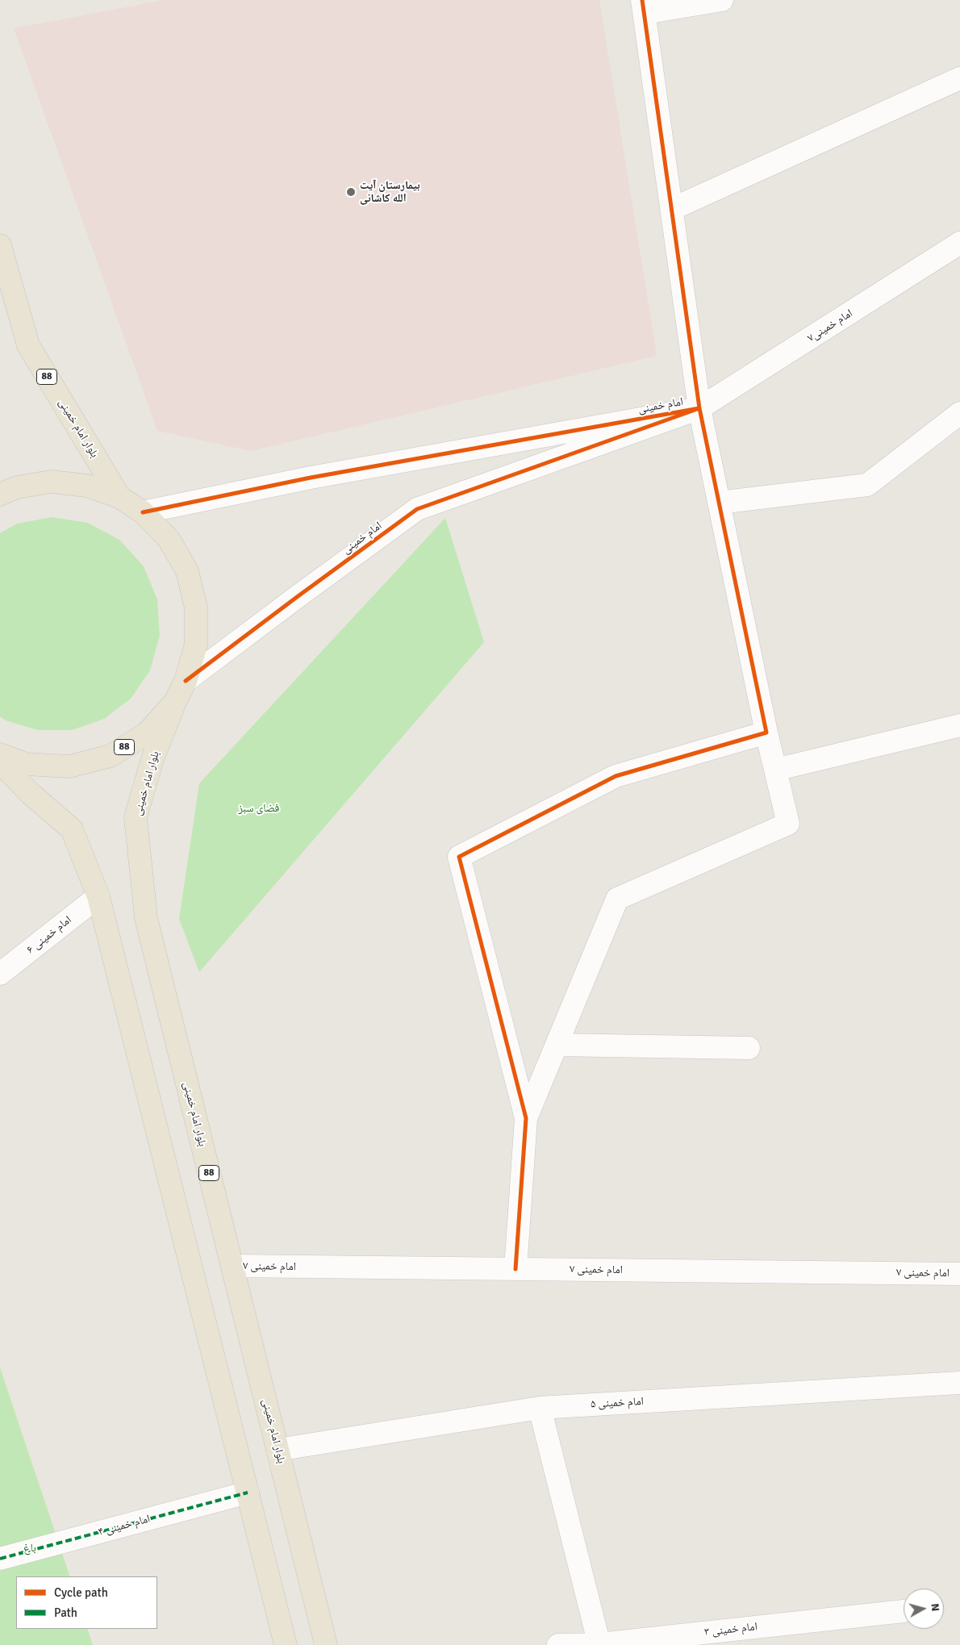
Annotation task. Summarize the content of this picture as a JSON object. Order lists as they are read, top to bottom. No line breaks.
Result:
{"streets":{"highway":["88","بلوار امام خمینی"],"street":["امام خمینی۷","امام خمینی","امام خمینی ۶","امام خمینی ۷","امام خمینی ۵","امام خمینی ۴","امام خمینی ۳"]},"crossings":[["امام خمینی۷","امام خمینی"],["88","امام خمینی"],["88","بلوار امام خمینی"],["بلوار امام خمینی","امام خمینی ۷"],["بلوار امام خمینی","امام خمینی ۵"]],"parks":["فضای سبز","باغ"],"places":["بیمارستان آیت الله کاشانی"],"legend":["Cycle path","Path"],"north":"right"}
